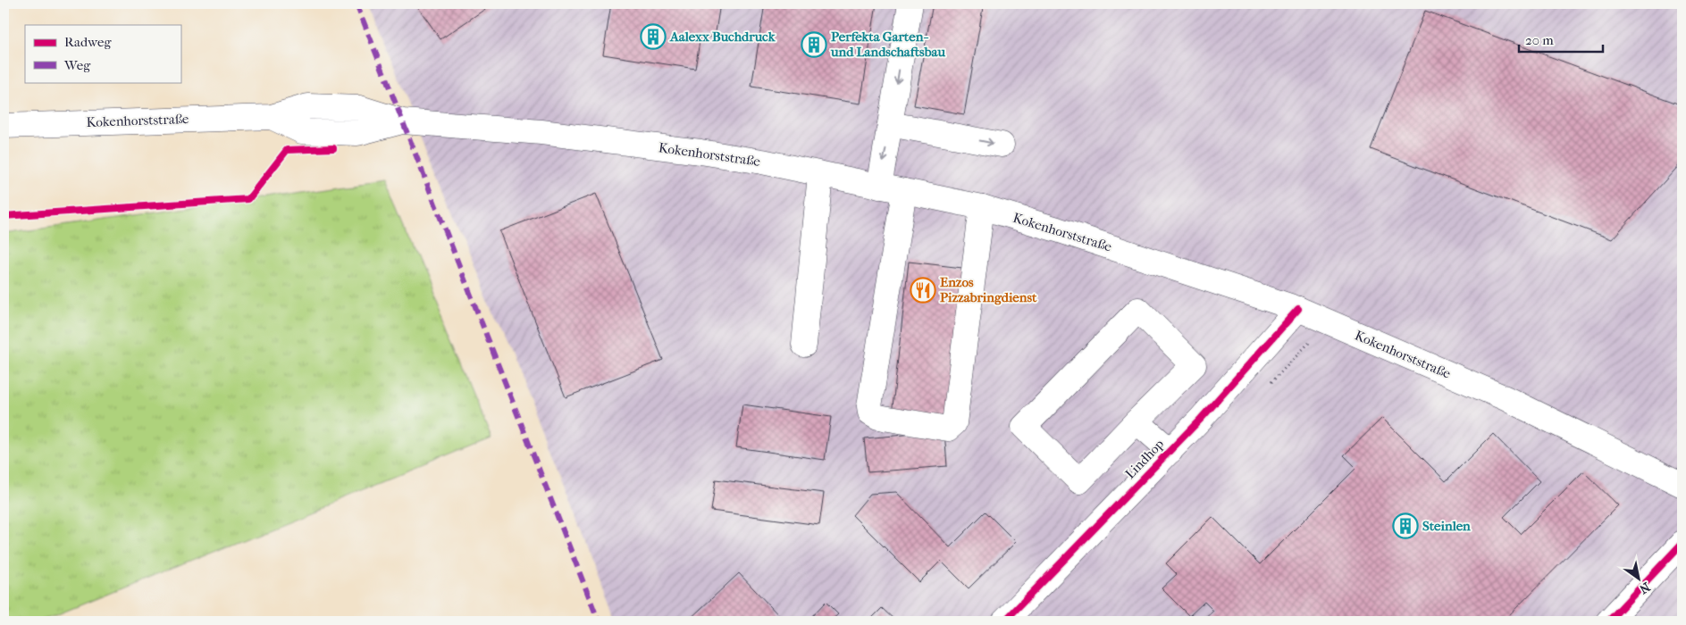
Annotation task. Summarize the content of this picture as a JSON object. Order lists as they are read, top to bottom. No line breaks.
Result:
{"streets":{"main road":["Kokenhorststraße","Lindhop"]},"crossings":[["Kokenhorststraße","Lindhop"]],"places":{"building":["Aalexx Buchdruck","Perfekta Garten- und Landschaftsbau","Steinlen"],"restaurant":["Enzos Pizzabringdienst"]},"legend":["Radweg","Weg"],"scale_bar":"20 m","north":"bottom right"}
